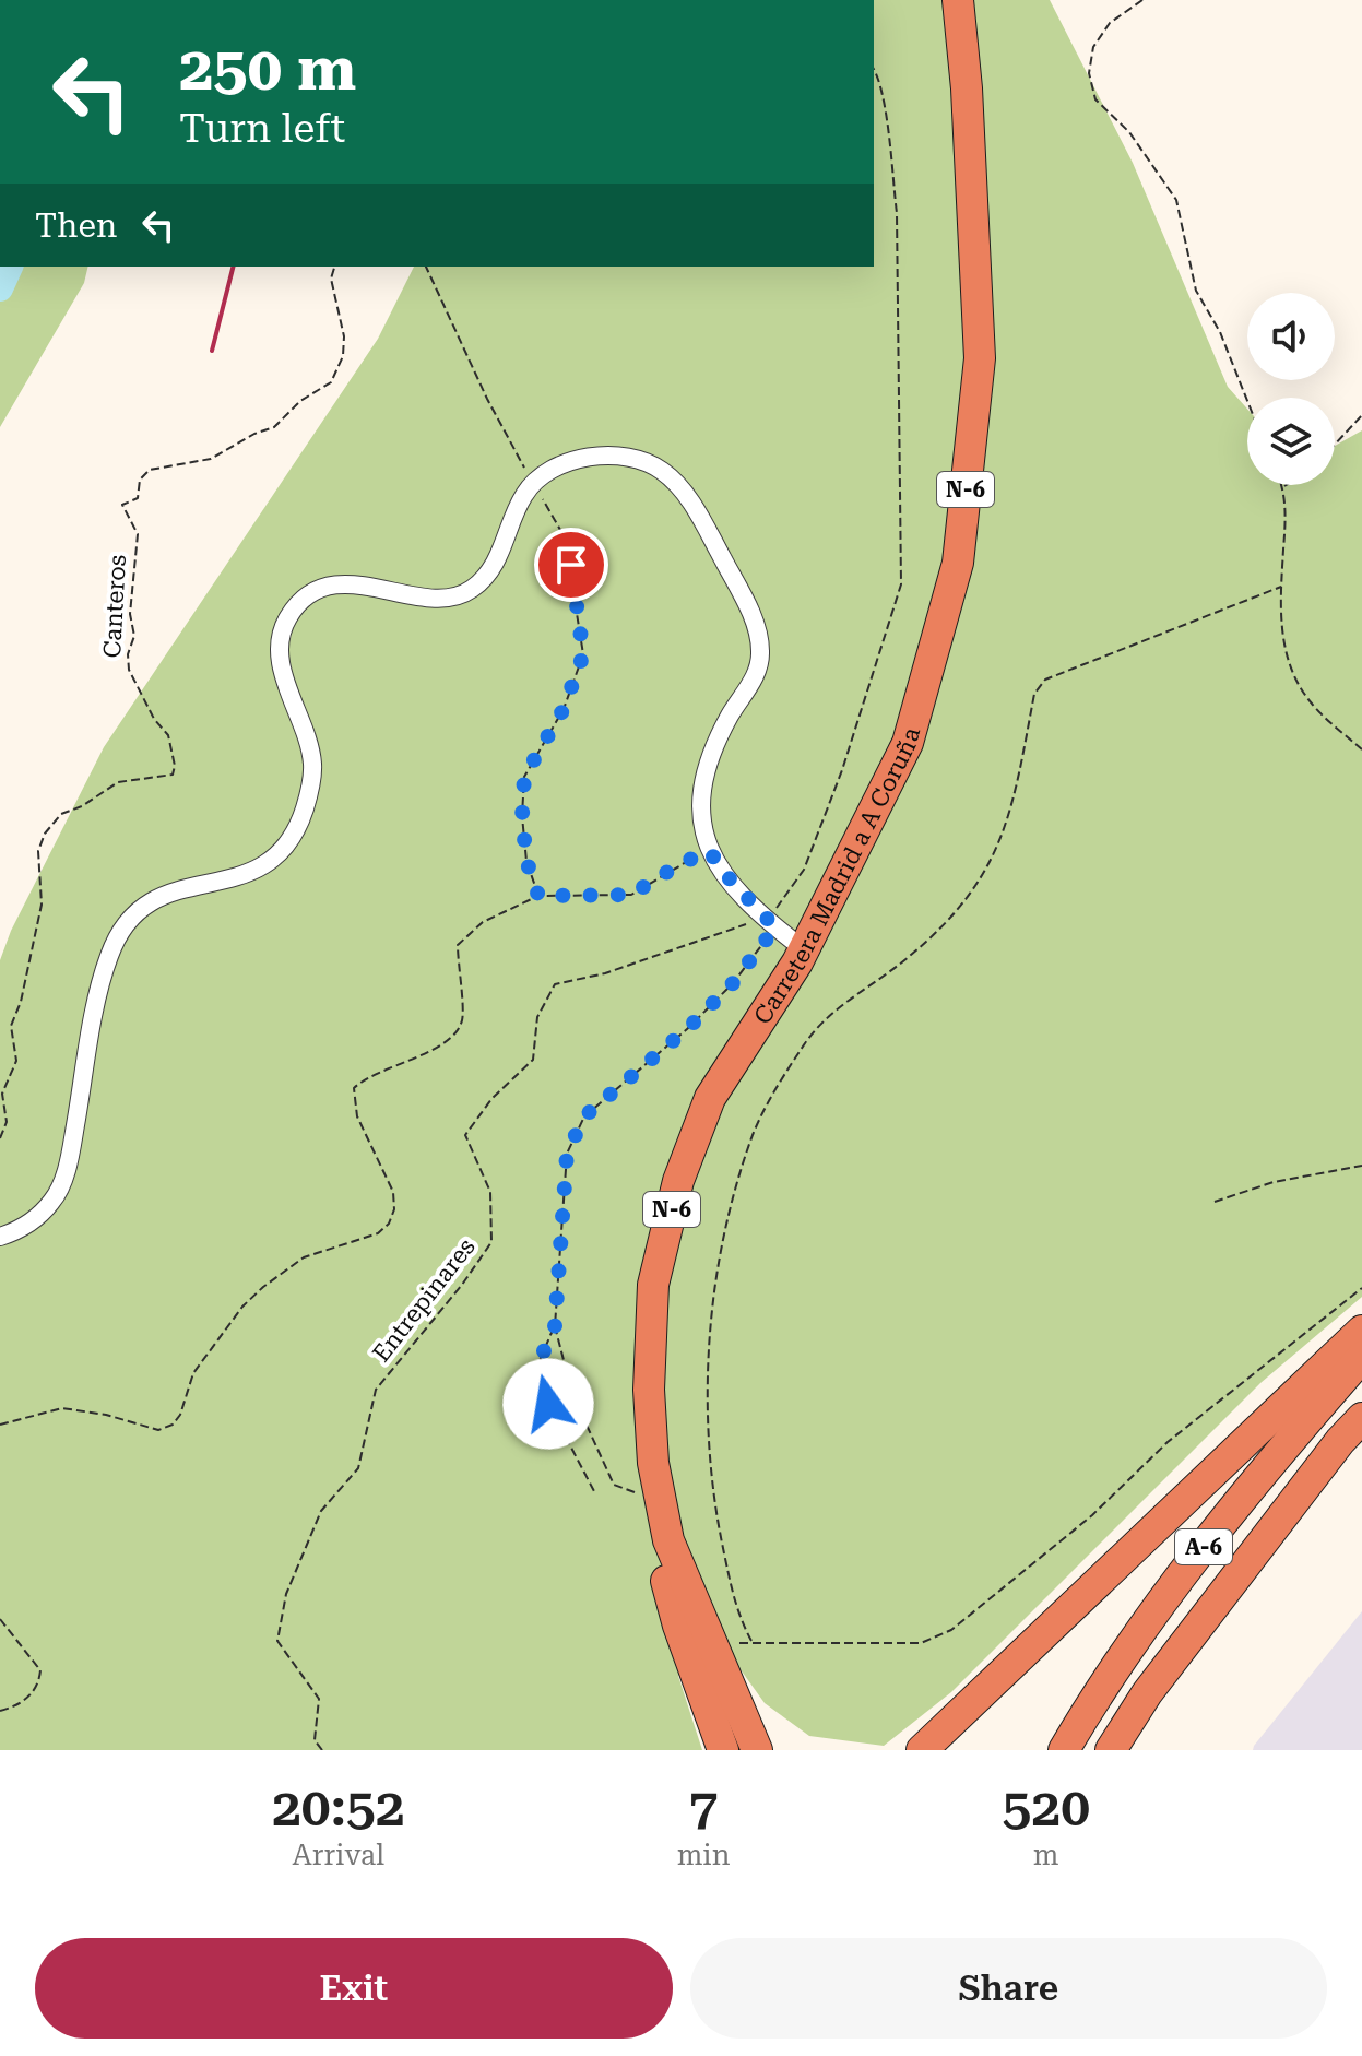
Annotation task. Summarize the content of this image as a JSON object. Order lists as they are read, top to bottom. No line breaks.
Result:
{"streets":{"highway":["N-6","Carretera Madrid a A Coruña","A-6"],"path":["Canteros","Entrepinares"]},"page":{"turn":["250 m","Turn left"],"then":"Then","eta":["20:52","Arrival","7","min","520","m"],"buttons":["Exit","Share"]}}
